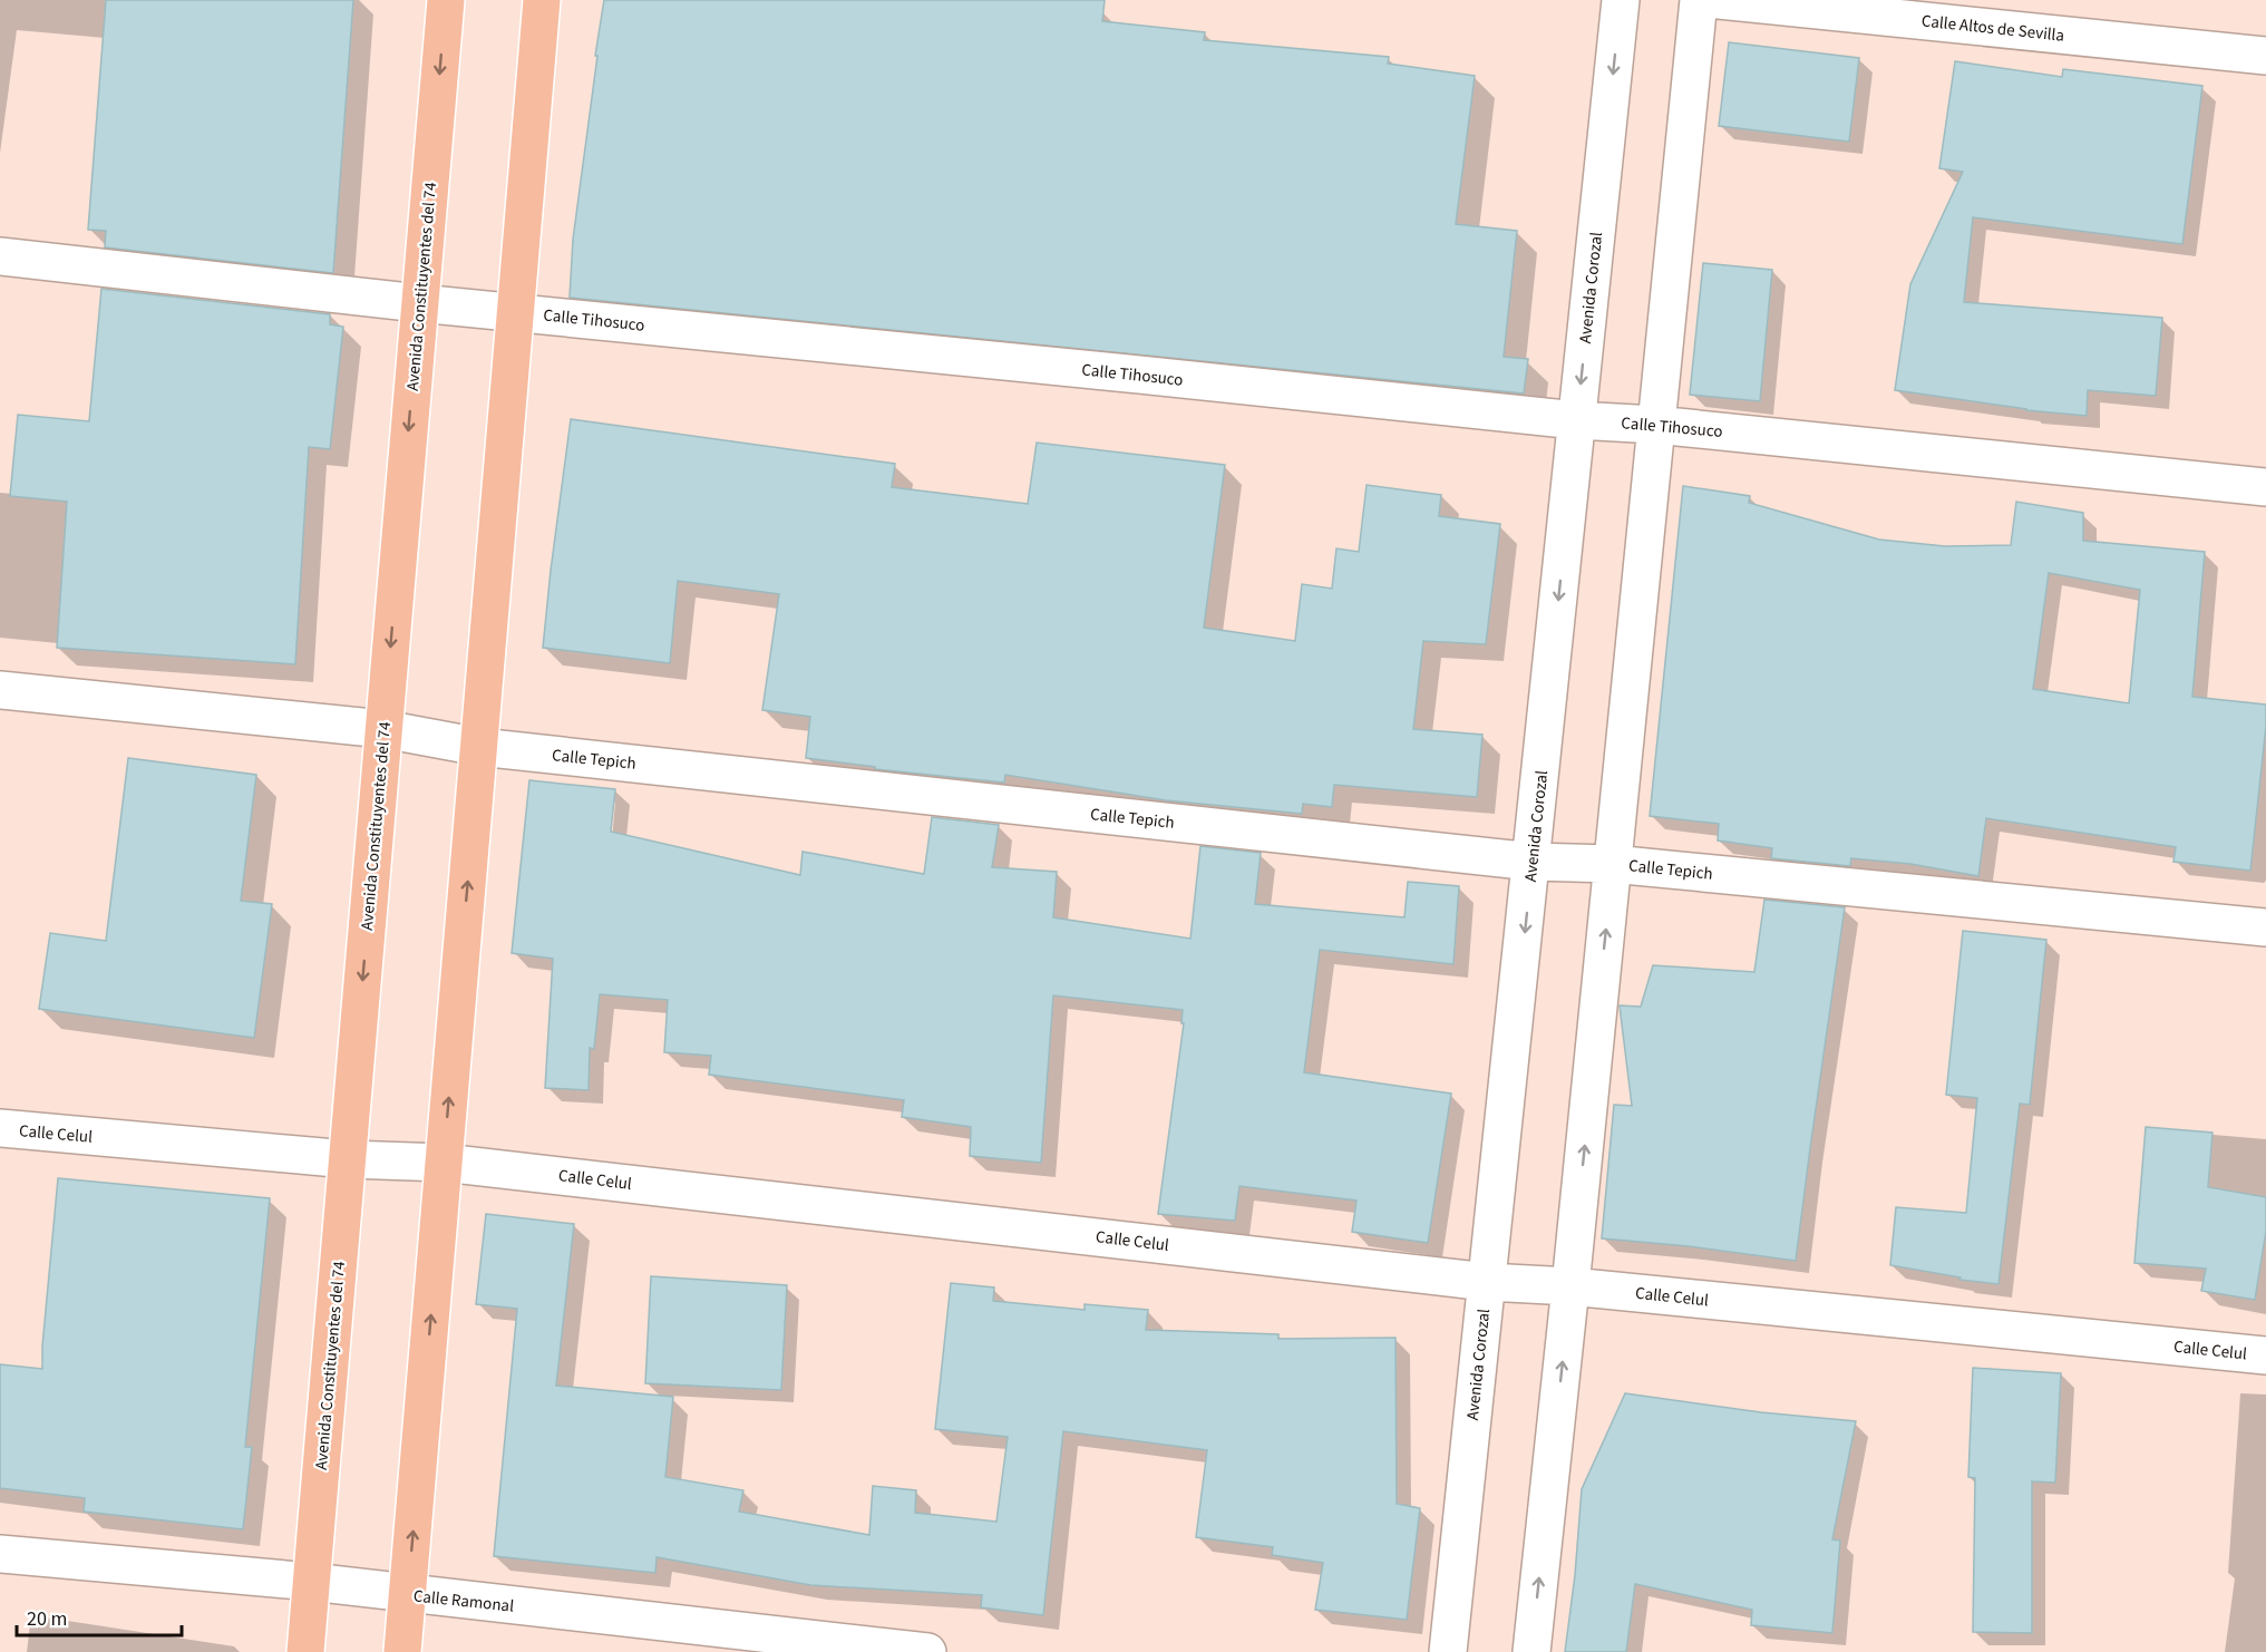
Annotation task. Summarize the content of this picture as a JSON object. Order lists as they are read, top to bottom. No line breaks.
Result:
{"streets":{"main road":["Avenida Constituyentes del 74"],"street":["Calle Altos de Sevilla","Avenida Corozal","Calle Tihosuco","Calle Tepich","Calle Celul","Calle Ramonal"]},"crossings":[["Avenida Constituyentes del 74","Calle Tihosuco"],["Avenida Constituyentes del 74","Calle Tepich"],["Avenida Constituyentes del 74","Calle Celul"],["Avenida Constituyentes del 74","Calle Ramonal"],["Avenida Corozal","Calle Tihosuco"],["Avenida Corozal","Calle Tepich"],["Avenida Corozal","Calle Celul"]],"scale_bar":"20 m"}
